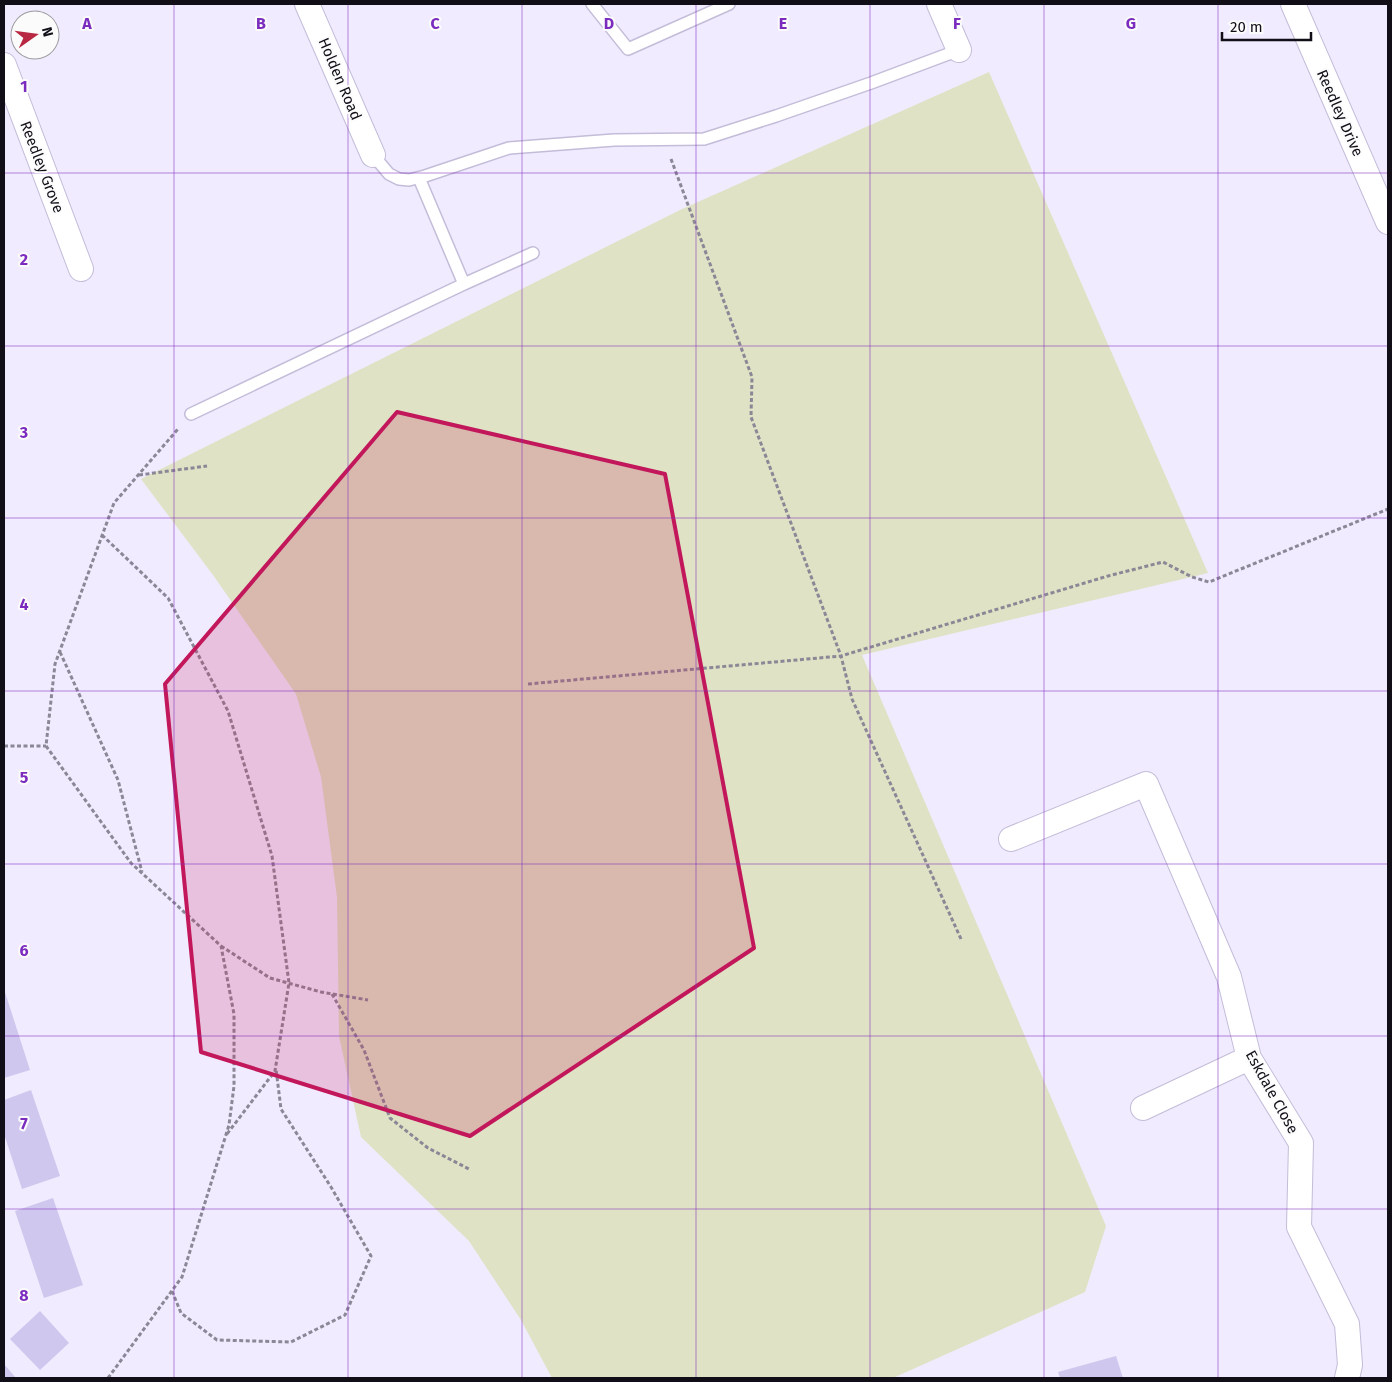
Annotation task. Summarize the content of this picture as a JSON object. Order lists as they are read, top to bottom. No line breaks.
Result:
{"streets":{"street":["Holden Road","Reedley Drive","Reedley Grove","Eskdale Close"]},"scale_bar":"20 m","north":"right","grid":{"columns":["A","B","C","D","E","F","G"],"rows":["1","2","3","4","5","6","7","8"]}}
